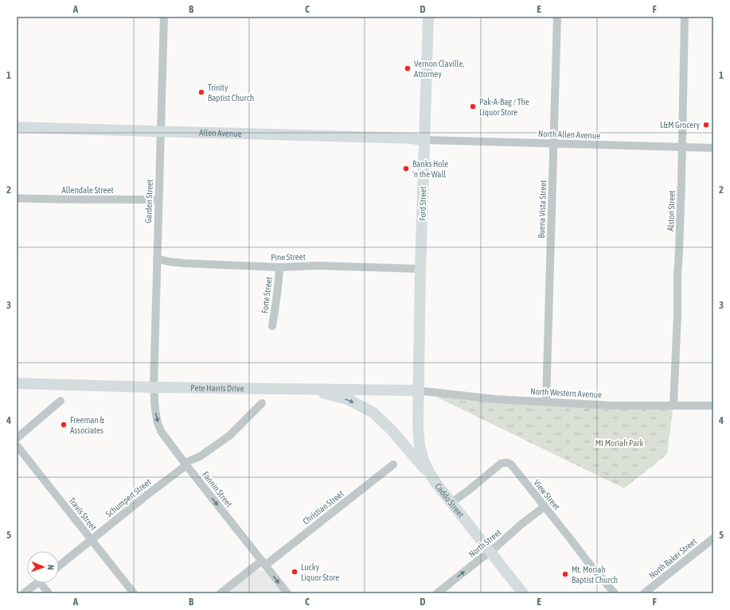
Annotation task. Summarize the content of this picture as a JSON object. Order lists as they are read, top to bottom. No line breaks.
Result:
{"streets":{"main road":["Allen Avenue","Ford Street","Pete Harris Drive","Caddo Street"],"street":["North Allen Avenue","Allendale Street","Garden Street","Buena Vista Street","Alston Street","Pine Street","Forte Street","North Western Avenue","Fannin Street","View Street","Schumpert Street","Christian Street","Travis Street","North Street","North Baker Street"]},"crossings":[["Allen Avenue","North Allen Avenue"],["Allen Avenue","Garden Street"],["Allen Avenue","Ford Street"],["North Allen Avenue","Ford Street"],["North Allen Avenue","Buena Vista Street"],["North Allen Avenue","Alston Street"],["Allendale Street","Garden Street"],["Garden Street","Pine Street"],["Garden Street","Pete Harris Drive"],["Garden Street","Fannin Street"],["Ford Street","Pine Street"],["Ford Street","Pete Harris Drive"],["Ford Street","North Western Avenue"],["Ford Street","Caddo Street"],["Buena Vista Street","North Western Avenue"],["Alston Street","North Western Avenue"],["Pine Street","Forte Street"],["Pete Harris Drive","North Western Avenue"],["Pete Harris Drive","Fannin Street"],["Pete Harris Drive","Caddo Street"],["North Western Avenue","Caddo Street"],["Fannin Street","Schumpert Street"],["Fannin Street","Christian Street"],["View Street","Caddo Street"],["View Street","North Street"],["Schumpert Street","Travis Street"],["Caddo Street","North Street"]],"one_way":["Fannin Street","North Street"],"parks":["Mt Moriah Park"],"places":["Vernon Claville, Attorney","Trinity Baptist Church","Pak-A-Bag / The Liquor Store","L&M Grocery","Banks Hole 'n the Wall","Freeman & Associates","Lucky Liquor Store","Mt. Moriah Baptist Church"],"north":"right","grid":{"columns":["A","B","C","D","E","F"],"rows":["1","2","3","4","5"]}}
